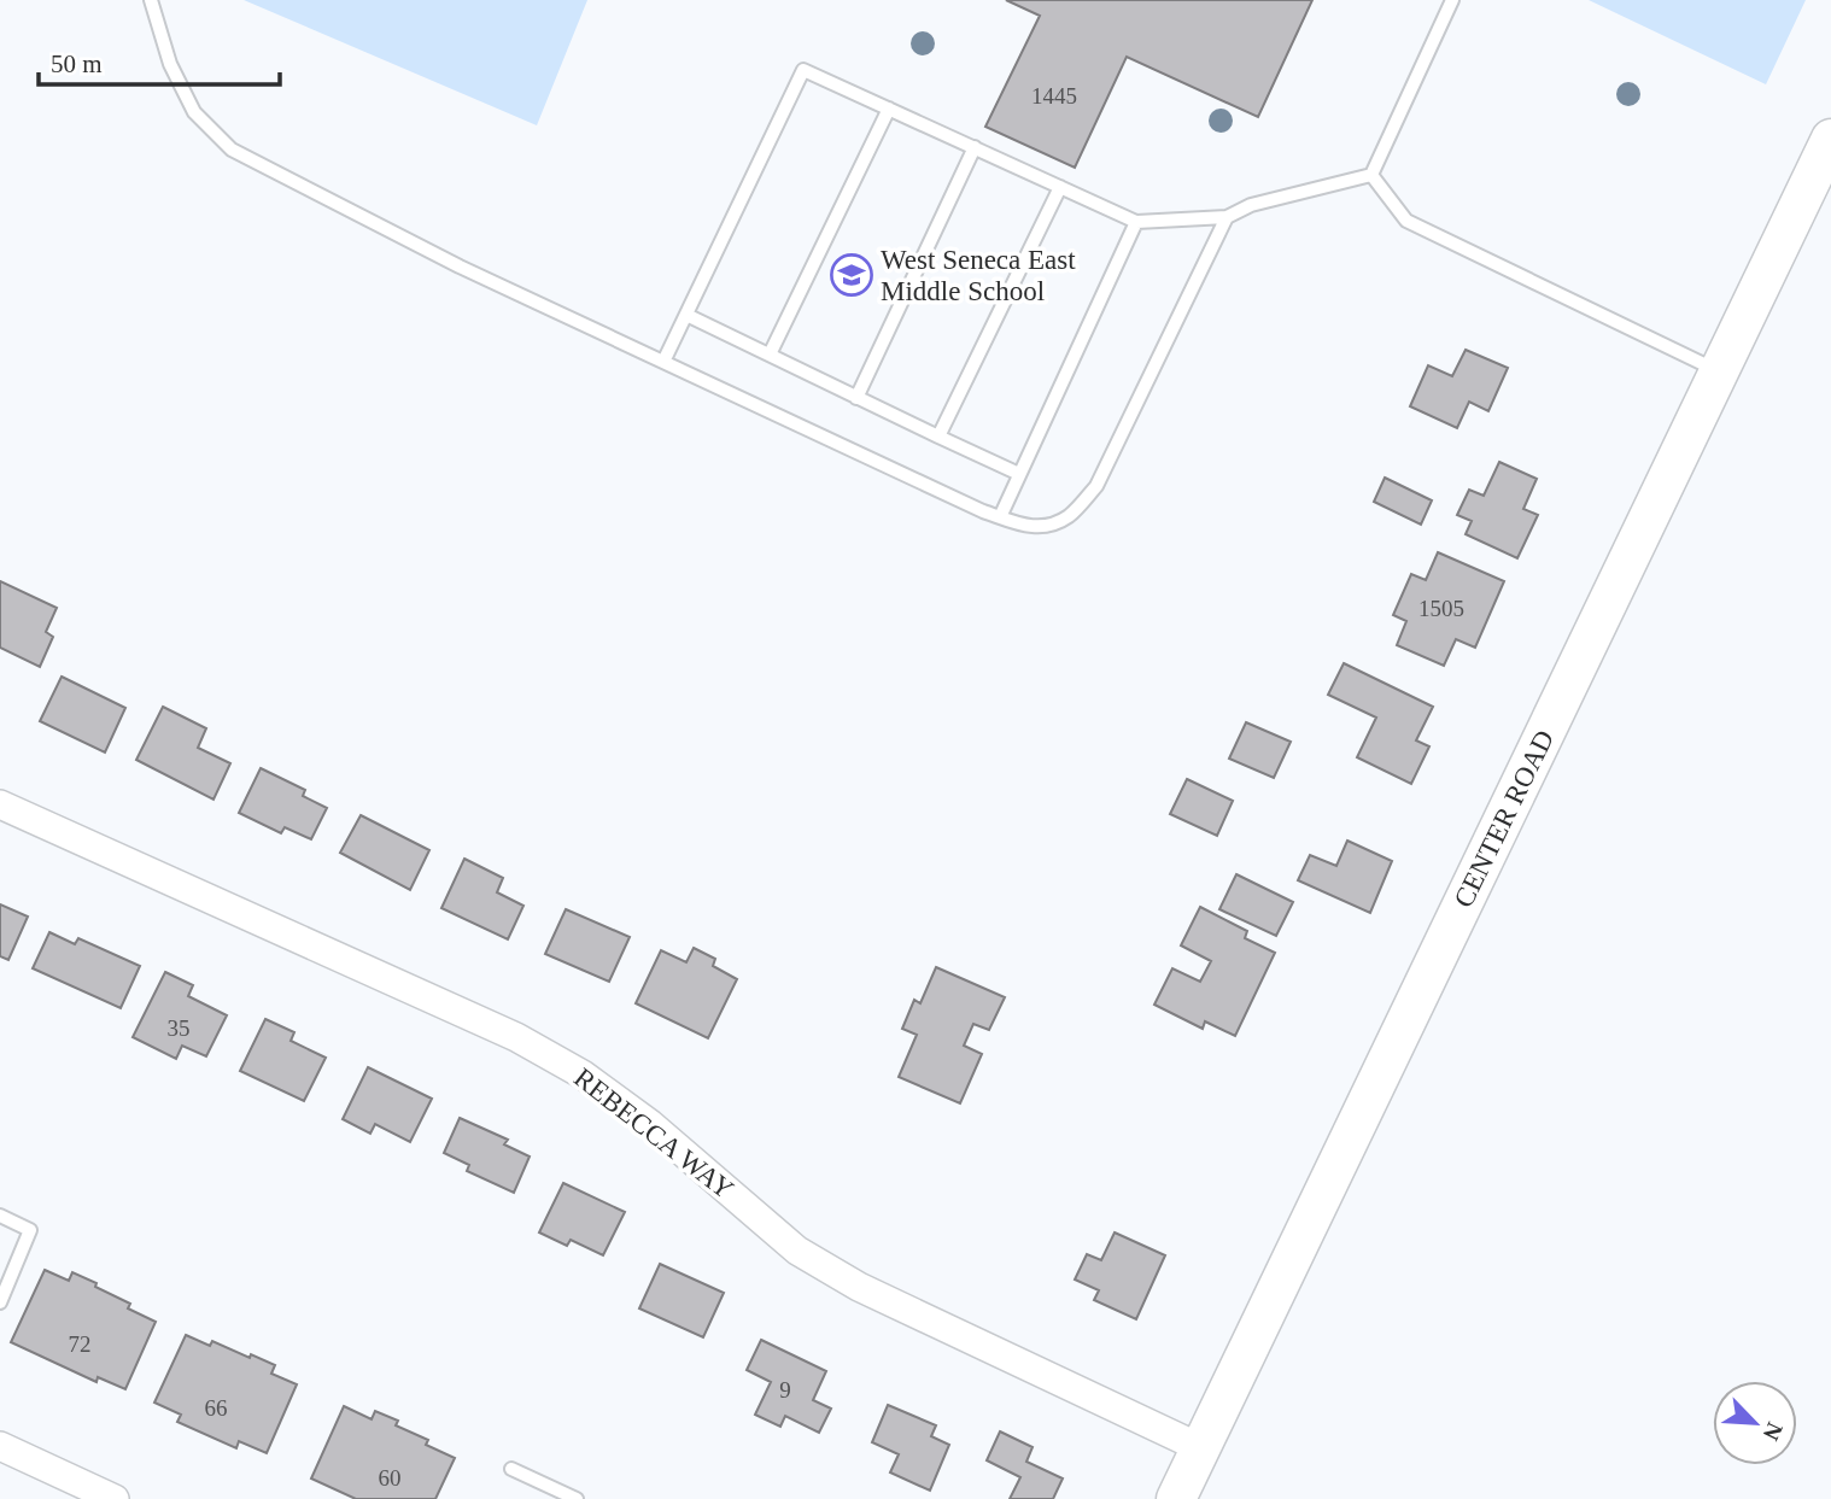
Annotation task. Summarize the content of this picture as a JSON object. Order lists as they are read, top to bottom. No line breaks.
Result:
{"streets":{"main road":["CENTER ROAD"],"street":["REBECCA WAY"]},"crossings":[["CENTER ROAD","REBECCA WAY"]],"places":{"school or university":["West Seneca East Middle School"]},"house_numbers":["1445","1505","35","72","9","66","60"],"scale_bar":"50 m","north":"bottom right"}
